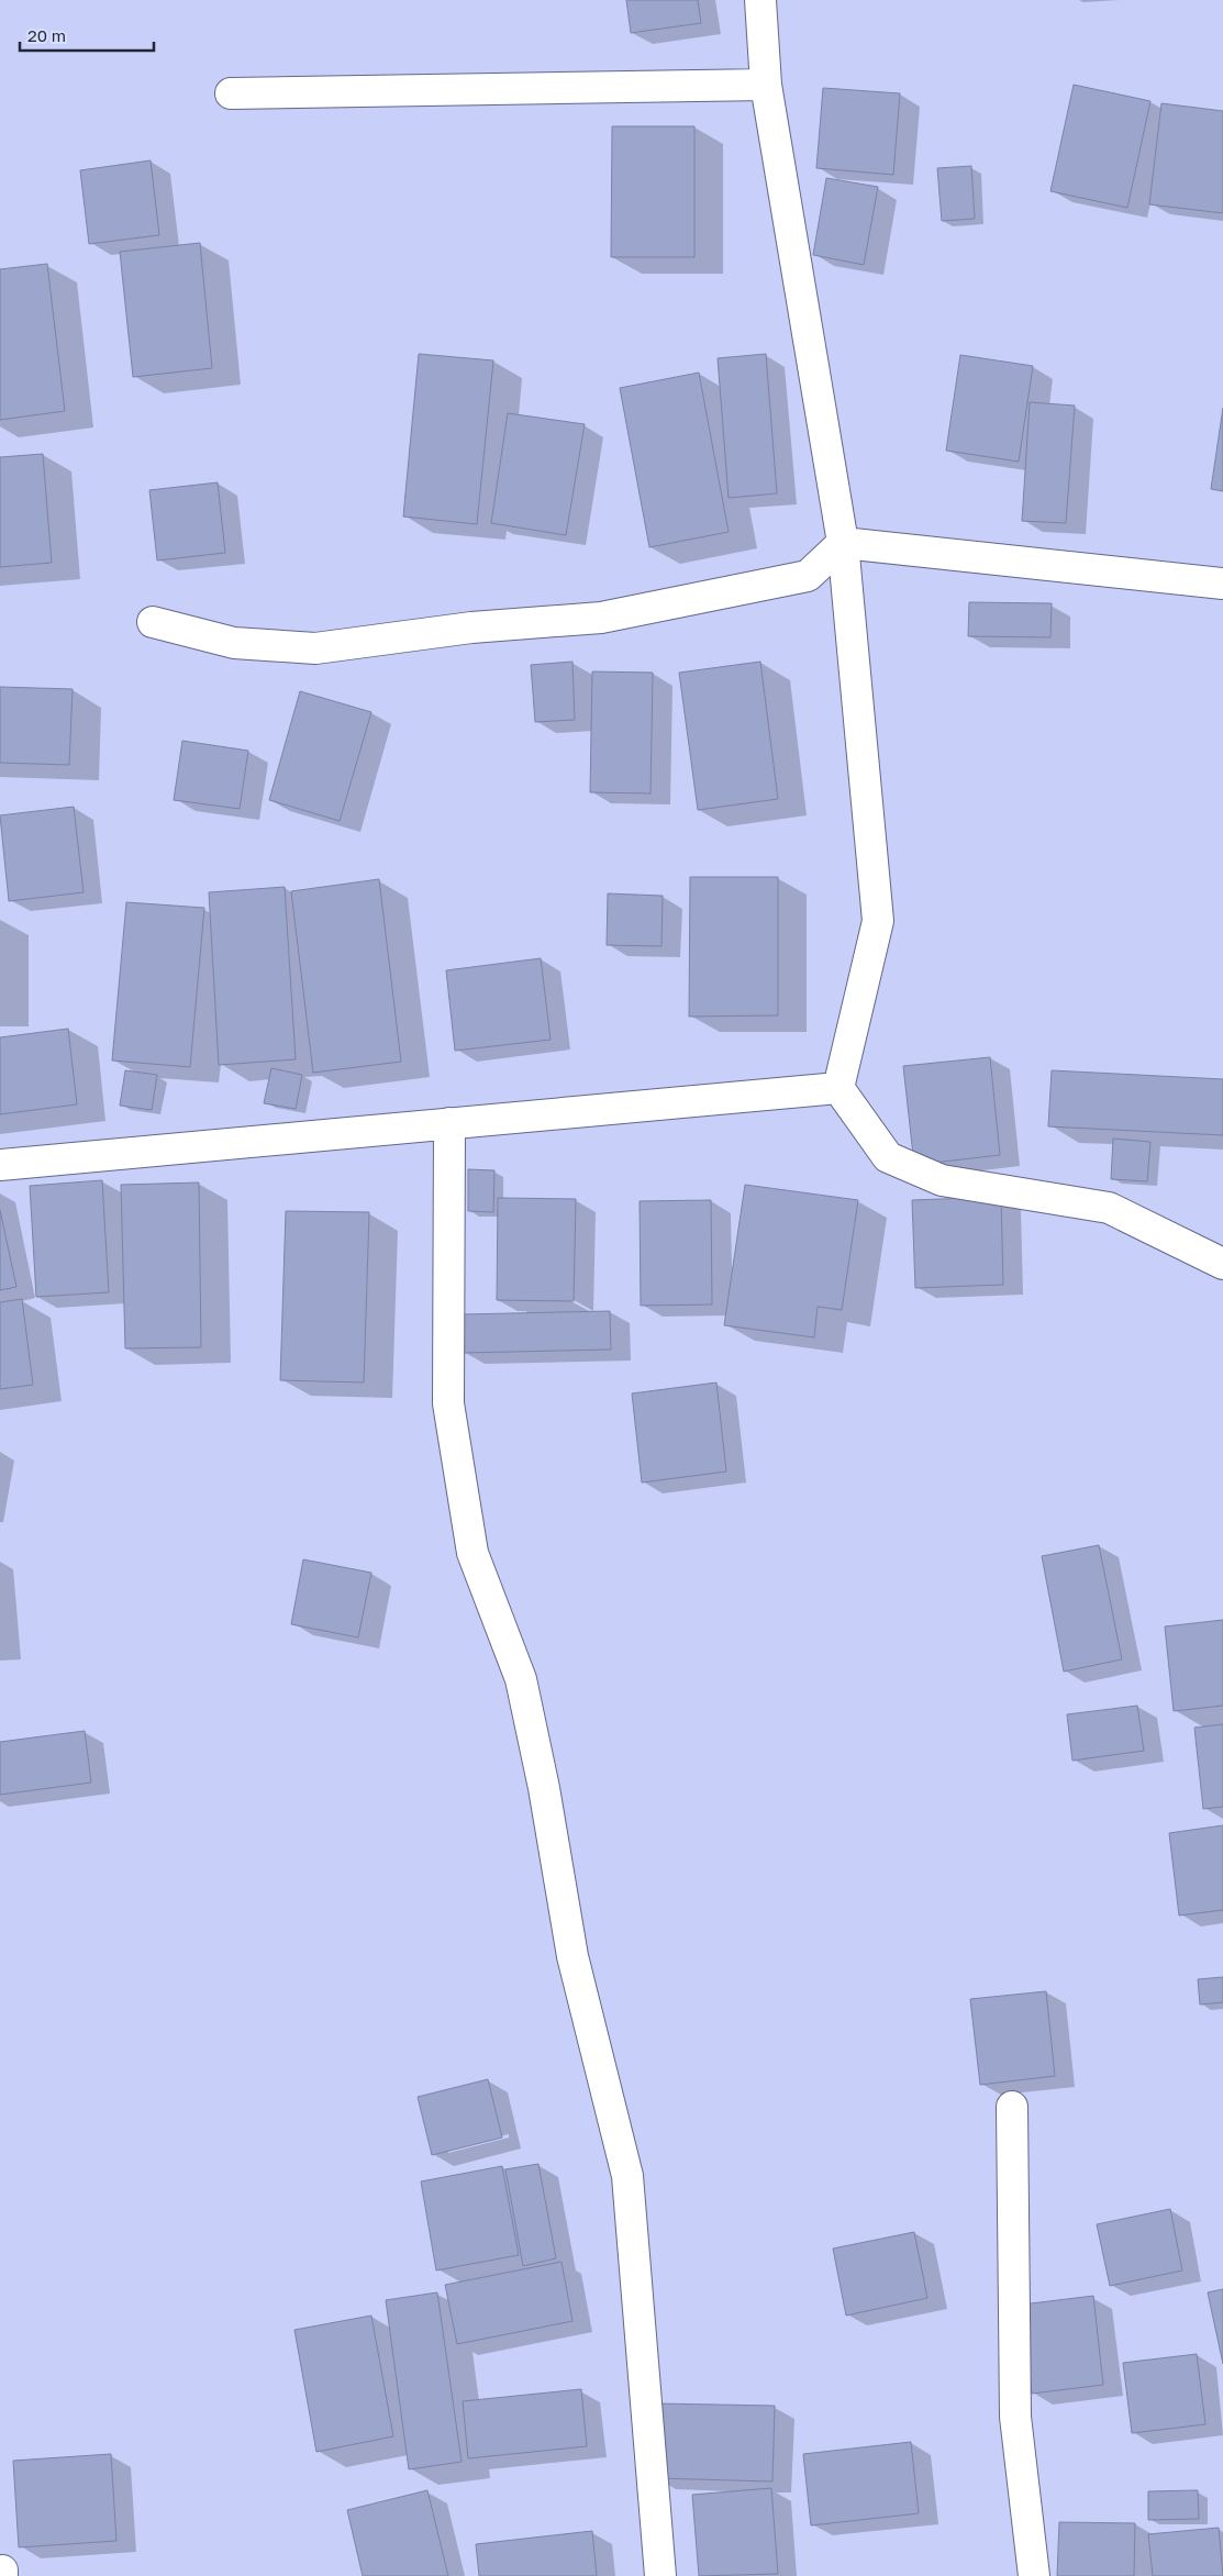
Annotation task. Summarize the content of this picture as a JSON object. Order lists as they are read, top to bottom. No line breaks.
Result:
{"scale_bar":"20 m"}
